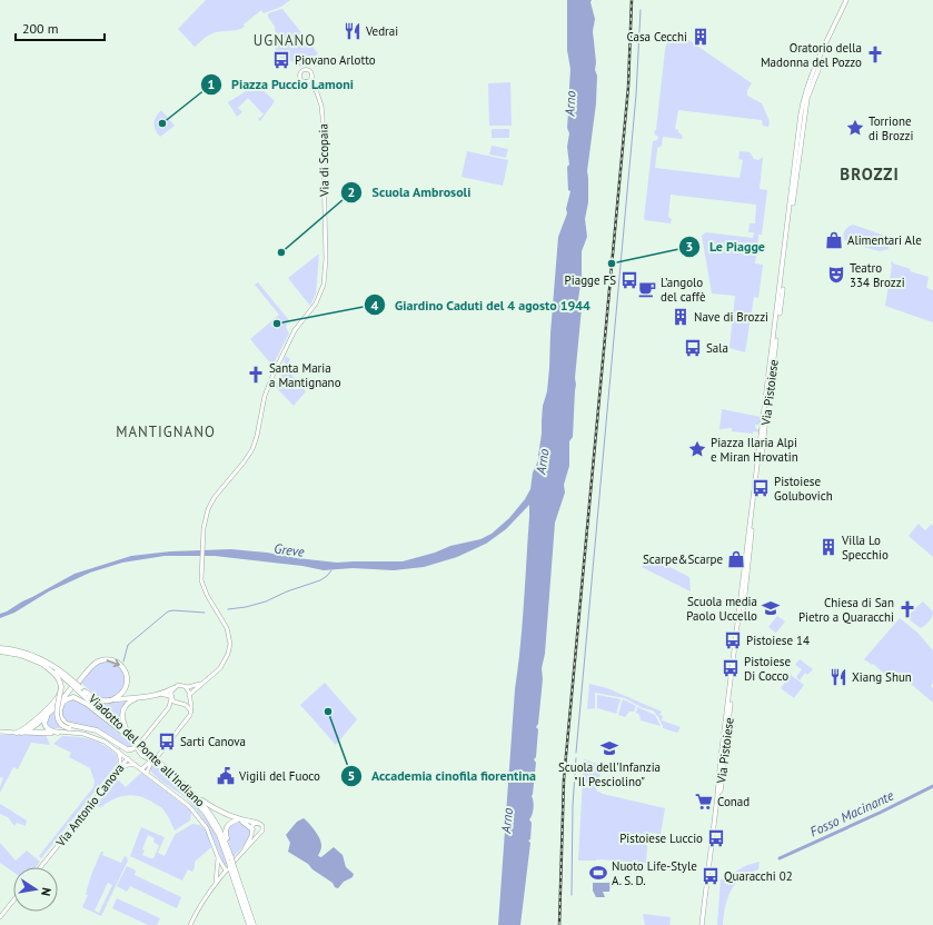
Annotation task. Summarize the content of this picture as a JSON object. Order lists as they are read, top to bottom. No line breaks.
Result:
{"streets":{"highway":["Viadotto del Ponte all'Indiano"],"main road":["Via Pistoiese"],"street":["Via di Scopaia","Via Antonio Canova"]},"crossings":[["Viadotto del Ponte all'Indiano","Via Antonio Canova"]],"districts":["UGNANO","BROZZI","MANTIGNANO"],"water":["Arno","Greve","Fosso Macinante"],"places":{"restaurant":["Vedrai","Xiang Shun"],"building":["Casa Cecchi","Nave di Brozzi","Villa Lo Specchio"],"church":["Oratorio della Madonna del Pozzo","Santa Maria a Mantignano","Chiesa di San Pietro a Quaracchi"],"bus stop":["Piovano Arlotto","Piagge FS","Sala","Pistoiese Golubovich","Pistoiese 14","Pistoiese Di Cocco","Sarti Canova","Pistoiese Luccio","Quaracchi 02"],"other":["Piazza Puccio Lamoni","Scuola Ambrosoli","Le Piagge","Giardino Caduti del 4 agosto 1944","Accademia cinofila fiorentina"],"place":["Torrione di Brozzi","Piazza Ilaria Alpi e Miran Hrovatin"],"shop":["Alimentari Ale","Scarpe&Scarpe"],"theatre":["Teatro 334 Brozzi"],"cafe":["L’angolo del caffè"],"school or university":["Scuola media Paolo Uccello","Scuola dell'Infanzia \"Il Pesciolino\""],"public building":["Vigili del Fuoco"],"supermarket":["Conad"],"sports":["Nuoto Life-Style A. S. D."]},"scale_bar":"200 m","north":"right"}
